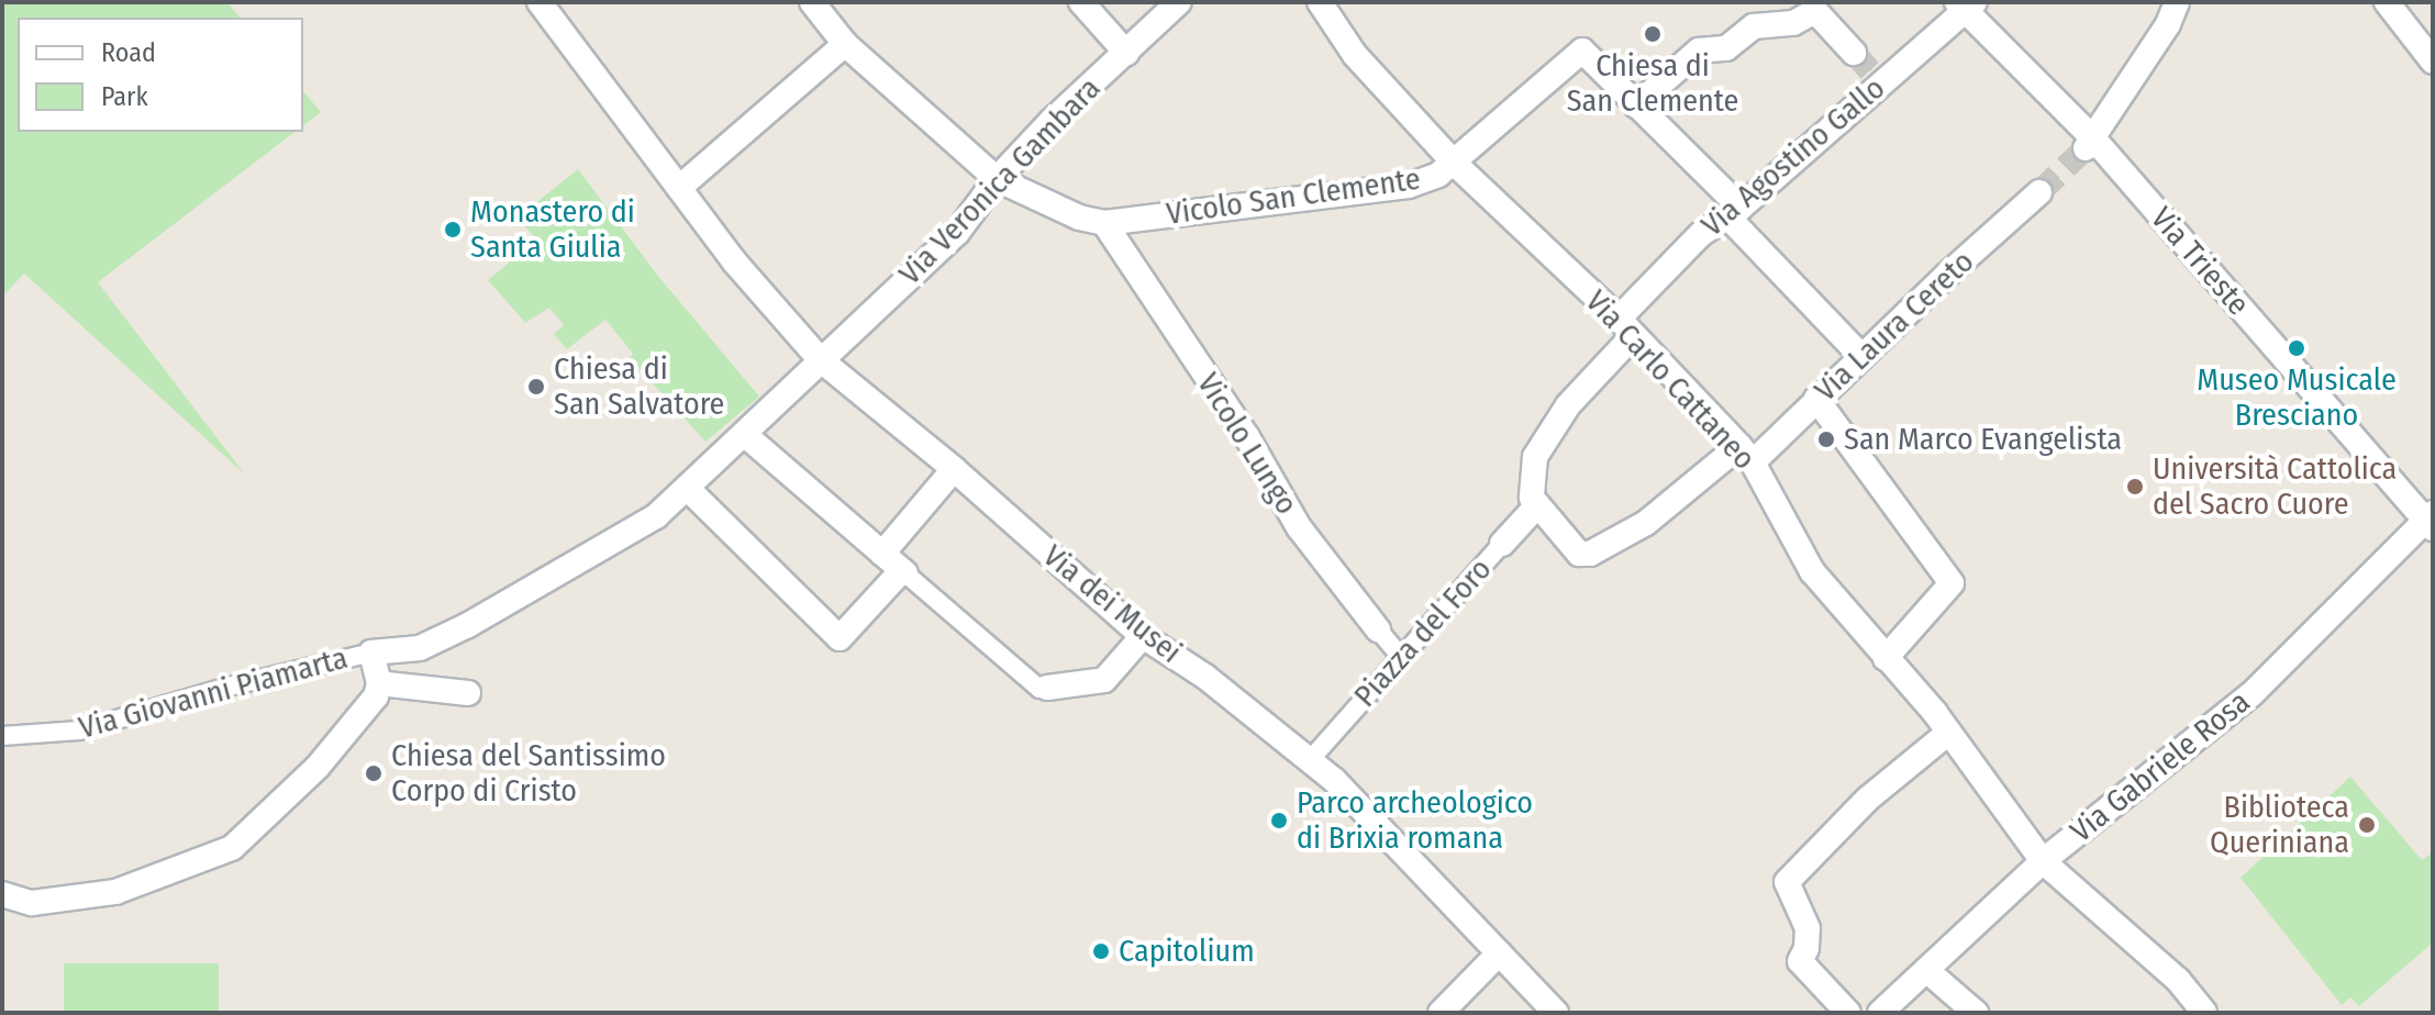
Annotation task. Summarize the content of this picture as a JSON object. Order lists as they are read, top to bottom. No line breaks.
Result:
{"streets":{"street":["Via Agostino Gallo","Via Veronica Gambara","Vicolo San Clemente","Via Trieste","Via Laura Cereto","Via Carlo Cattaneo","Vicolo Lungo","Via dei Musei","Piazza del Foro","Via Giovanni Piamarta","Via Gabriele Rosa"]},"crossings":[["Via Agostino Gallo","Vicolo San Clemente"],["Via Agostino Gallo","Via Trieste"],["Via Agostino Gallo","Via Laura Cereto"],["Via Agostino Gallo","Via Carlo Cattaneo"],["Via Agostino Gallo","Piazza del Foro"],["Via Veronica Gambara","Vicolo San Clemente"],["Via Veronica Gambara","Via dei Musei"],["Via Veronica Gambara","Via Giovanni Piamarta"],["Vicolo San Clemente","Via Laura Cereto"],["Vicolo San Clemente","Via Carlo Cattaneo"],["Vicolo San Clemente","Vicolo Lungo"],["Via Trieste","Via Gabriele Rosa"],["Via Laura Cereto","Via Carlo Cattaneo"],["Via Laura Cereto","Piazza del Foro"],["Via Carlo Cattaneo","Via Gabriele Rosa"],["Vicolo Lungo","Piazza del Foro"],["Via dei Musei","Piazza del Foro"],["Via dei Musei","Via Giovanni Piamarta"]],"places":["Chiesa di San Clemente","Monastero di Santa Giulia","Museo Musicale Bresciano","Chiesa di San Salvatore","San Marco Evangelista","Università Cattolica del Sacro Cuore","Chiesa del Santissimo Corpo di Cristo","Parco archeologico di Brixia romana","Biblioteca Queriniana","Capitolium"],"legend":["Road","Park"]}
